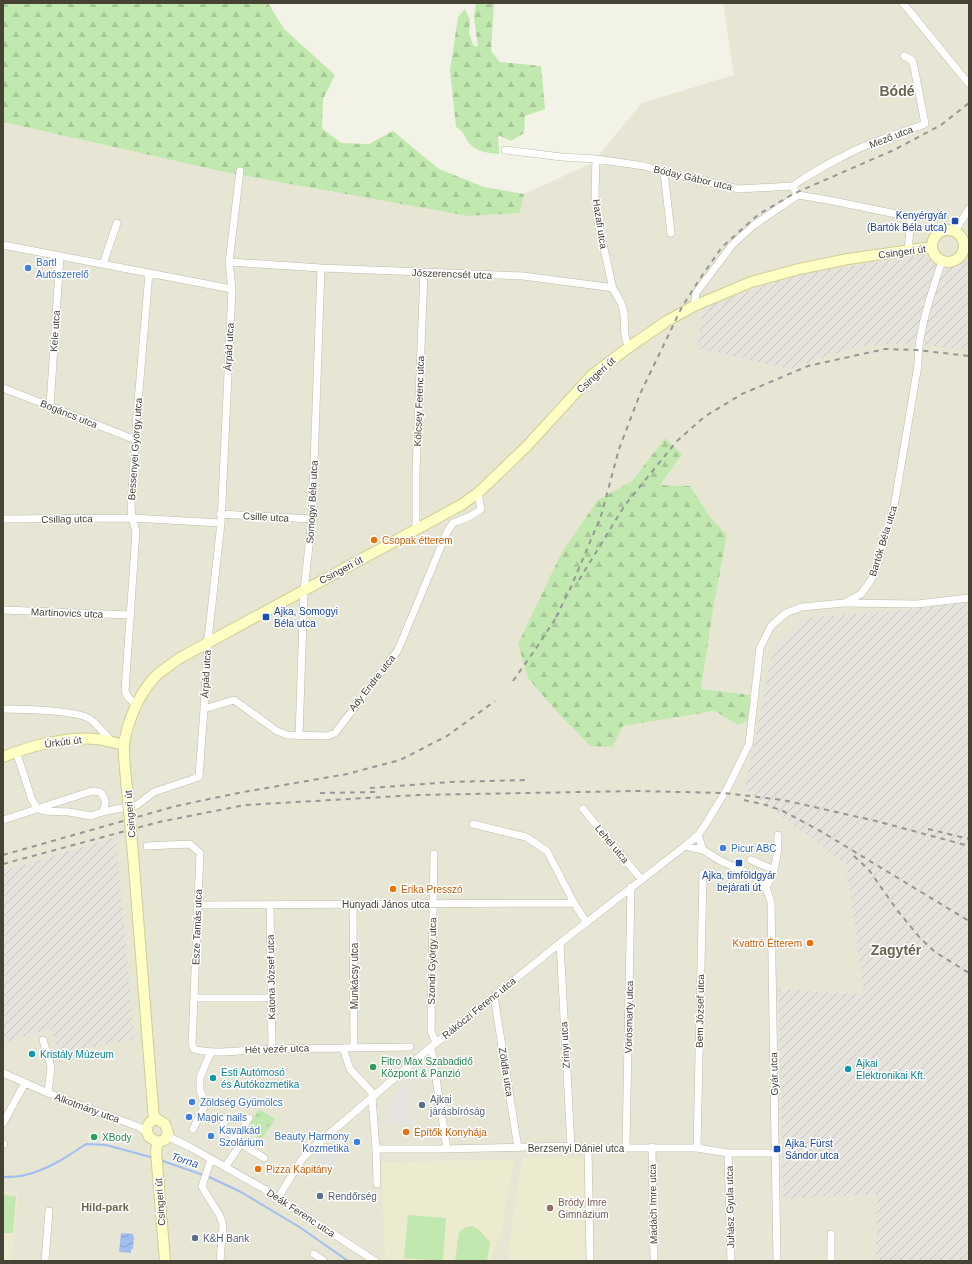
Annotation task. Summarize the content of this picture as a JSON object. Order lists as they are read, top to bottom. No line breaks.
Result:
{"streets":{"main road":["Csingeri út","Úrkúti út"],"street":["Mező utca","Bóday Gábor utca","Hazafi utca","Jószerencsét utca","Kele utca","Árpád utca","Kölcsey Ferenc utca","Bogáncs utca","Bessenyei György utca","Somogyi Béla utca","Csille utca","Csillag utca","Bartók Béla utca","Martinovics utca","Ady Endre utca","Lehel utca","Hunyadi János utca","Esze Tamás utca","Szondi György utca","Munkácsy utca","Katona József utca","Rákóczi Ferenc utca","Bem József utca","Vörösmarty utca","Zrínyi utca","Hét vezér utca","Zöldfa utca","Gyár utca","Alkotmány utca","Berzsenyi Dániel utca","Madách Imre utca","Juhász Gyula utca","Deák Ferenc utca"]},"crossings":[["Mező utca","Bóday Gábor utca"],["Bóday Gábor utca","Hazafi utca"],["Hazafi utca","Jószerencsét utca"],["Csingeri út","Árpád utca"],["Csingeri út","Kölcsey Ferenc utca"],["Csingeri út","Bessenyei György utca"],["Csingeri út","Somogyi Béla utca"],["Csingeri út","Bartók Béla utca"],["Csingeri út","Ady Endre utca"],["Csingeri út","Úrkúti út"],["Csingeri út","Alkotmány utca"],["Csingeri út","Deák Ferenc utca"],["Jószerencsét utca","Árpád utca"],["Jószerencsét utca","Kölcsey Ferenc utca"],["Jószerencsét utca","Somogyi Béla utca"],["Kele utca","Bogáncs utca"],["Árpád utca","Csille utca"],["Árpád utca","Ady Endre utca"],["Bogáncs utca","Bessenyei György utca"],["Bessenyei György utca","Csillag utca"],["Bessenyei György utca","Martinovics utca"],["Somogyi Béla utca","Csille utca"],["Somogyi Béla utca","Ady Endre utca"],["Bartók Béla utca","Rákóczi Ferenc utca"],["Lehel utca","Rákóczi Ferenc utca"],["Hunyadi János utca","Esze Tamás utca"],["Hunyadi János utca","Szondi György utca"],["Hunyadi János utca","Munkácsy utca"],["Hunyadi János utca","Katona József utca"],["Esze Tamás utca","Hét vezér utca"],["Szondi György utca","Rákóczi Ferenc utca"],["Szondi György utca","Berzsenyi Dániel utca"],["Munkácsy utca","Hét vezér utca"],["Katona József utca","Hét vezér utca"],["Rákóczi Ferenc utca","Vörösmarty utca"],["Rákóczi Ferenc utca","Zrínyi utca"],["Rákóczi Ferenc utca","Zöldfa utca"],["Rákóczi Ferenc utca","Deák Ferenc utca"],["Bem József utca","Berzsenyi Dániel utca"],["Vörösmarty utca","Berzsenyi Dániel utca"],["Zrínyi utca","Berzsenyi Dániel utca"],["Zöldfa utca","Berzsenyi Dániel utca"],["Gyár utca","Berzsenyi Dániel utca"],["Alkotmány utca","Deák Ferenc utca"],["Berzsenyi Dániel utca","Madách Imre utca"],["Berzsenyi Dániel utca","Juhász Gyula utca"]],"districts":["Bódé","Zagytér","Hild-park"],"water":["Torna"],"places":{"transit":["Kenyérgyár (Bartók Béla utca)","Ajka, Somogyi Béla utca","Ajka, timföldgyár bejárati út","Ajka, Fürst Sándor utca"],"other":["Bartl Autószerelő","Csopak étterem","Picur ABC","Erika Presszó","Kvattró Étterem","Kristály Múzeum","Fitro Max Szabadidő Központ & Panzió","Ajkai Elektronikai Kft.","Esti Autómosó és Autókozmetika","Zöldség Gyümölcs","Ajkai járásbíróság","Magic nails","Építők Konyhája","Kavalkád Szolárium","XBody","Beauty Harmony Kozmetika","Pizza Kapitány","Rendőrség","Bródy Imre Gimnázium","K&H Bank"]}}
